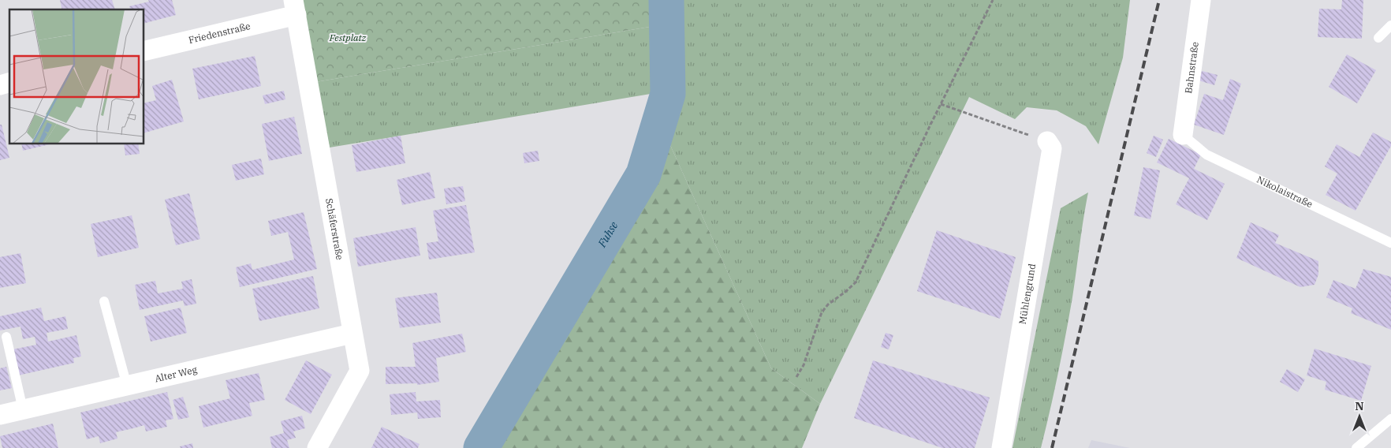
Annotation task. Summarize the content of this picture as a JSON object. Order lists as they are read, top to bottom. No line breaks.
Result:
{"streets":{"street":["Friedenstraße","Bahnstraße","Schäferstraße","Mühlengrund","Alter Weg"],"lane":["Nikolaistraße"]},"crossings":[["Friedenstraße","Schäferstraße"],["Bahnstraße","Nikolaistraße"],["Schäferstraße","Alter Weg"]],"water":["Fuhse"],"parks":["Festplatz"],"north":"top"}
